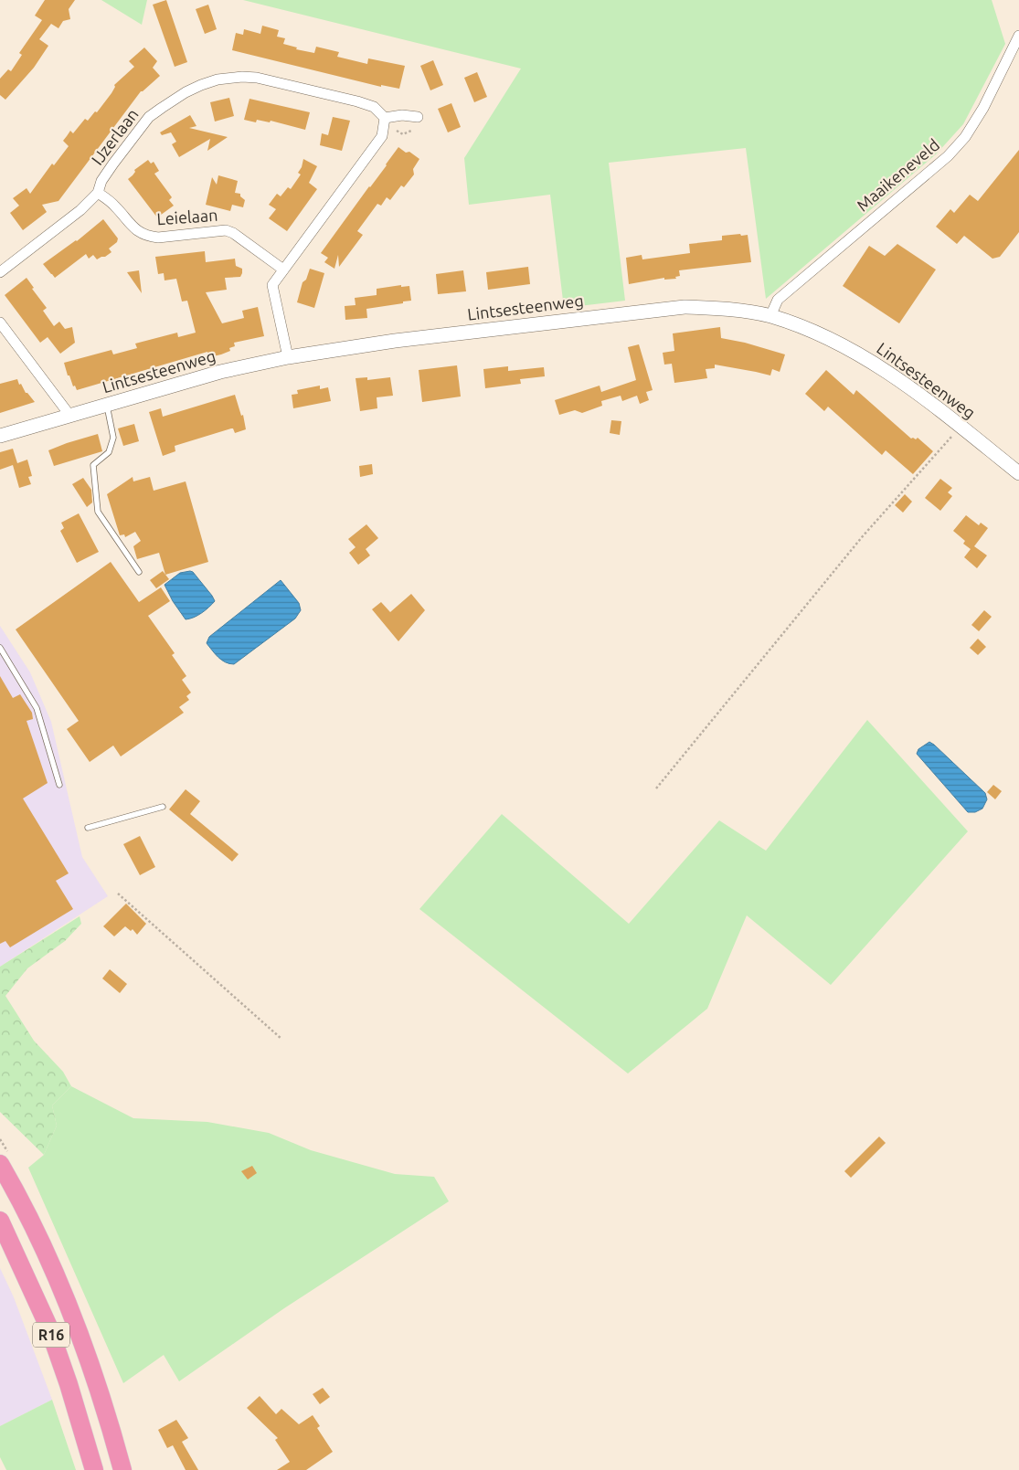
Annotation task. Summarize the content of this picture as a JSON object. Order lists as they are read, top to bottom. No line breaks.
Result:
{"streets":{"highway":["R16"],"street":["IJzerlaan","Maaikeneveld","Leielaan","Lintsesteenweg"]},"crossings":[["IJzerlaan","Leielaan"],["Maaikeneveld","Lintsesteenweg"]]}
